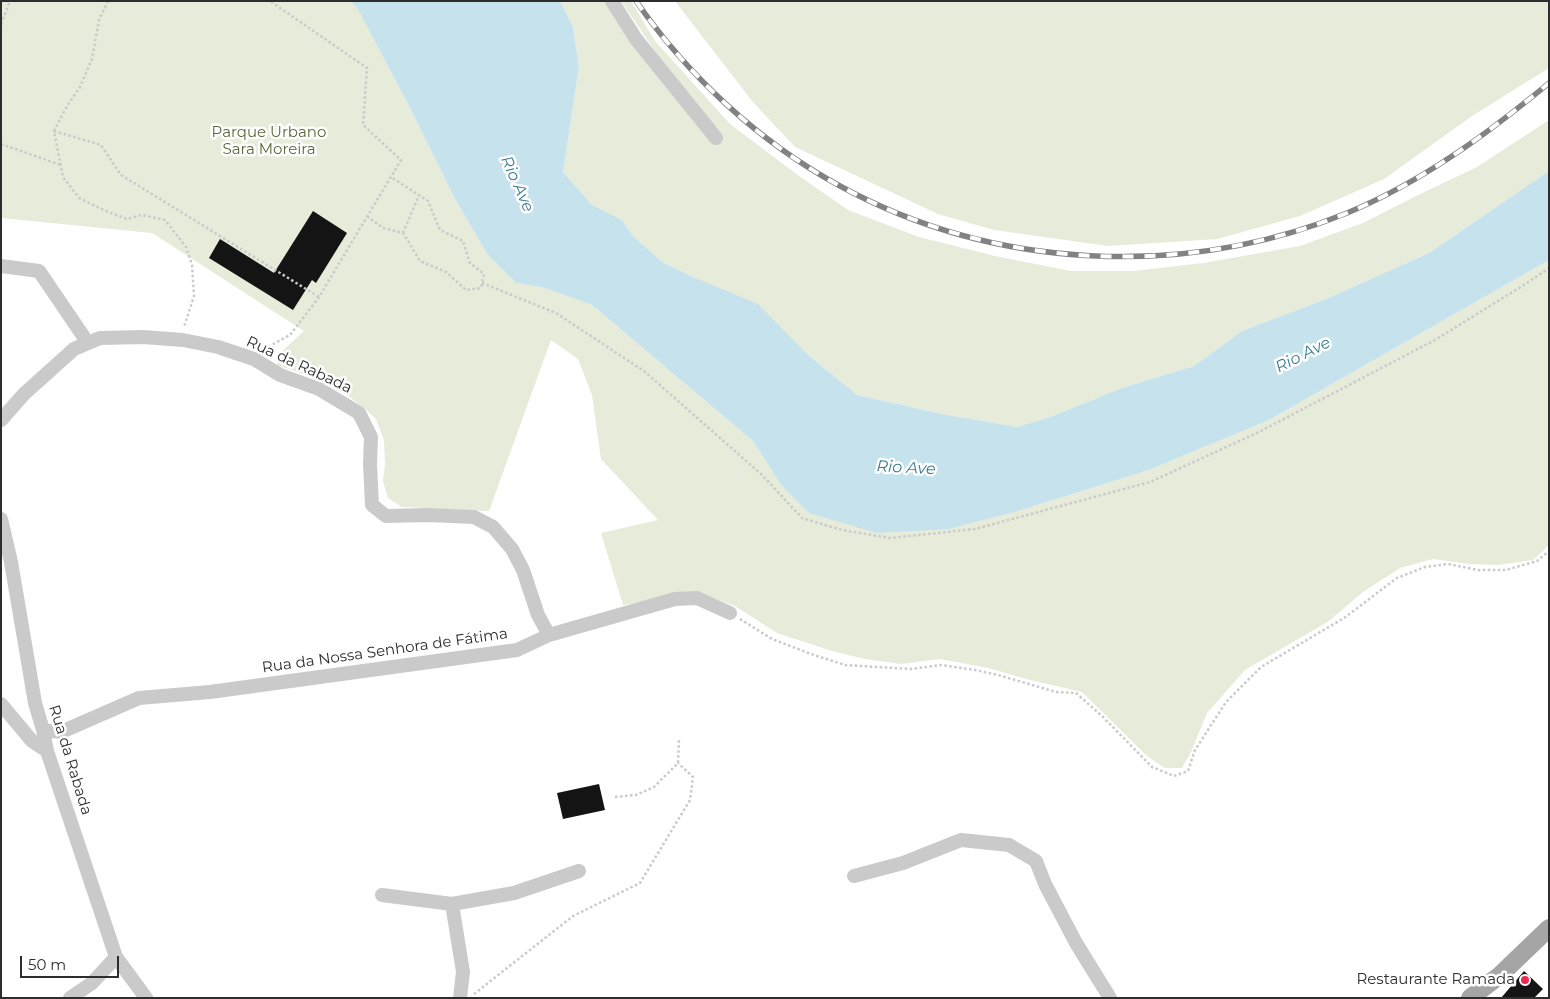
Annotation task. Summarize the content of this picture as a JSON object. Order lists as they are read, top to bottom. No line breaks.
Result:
{"streets":{"street":["Rua da Rabada","Rua da Nossa Senhora de Fátima"]},"crossings":[["Rua da Rabada","Rua da Nossa Senhora de Fátima"]],"water":["Rio Ave"],"parks":["Parque Urbano Sara Moreira"],"places":["Restaurante Ramada"],"scale_bar":"50 m"}
